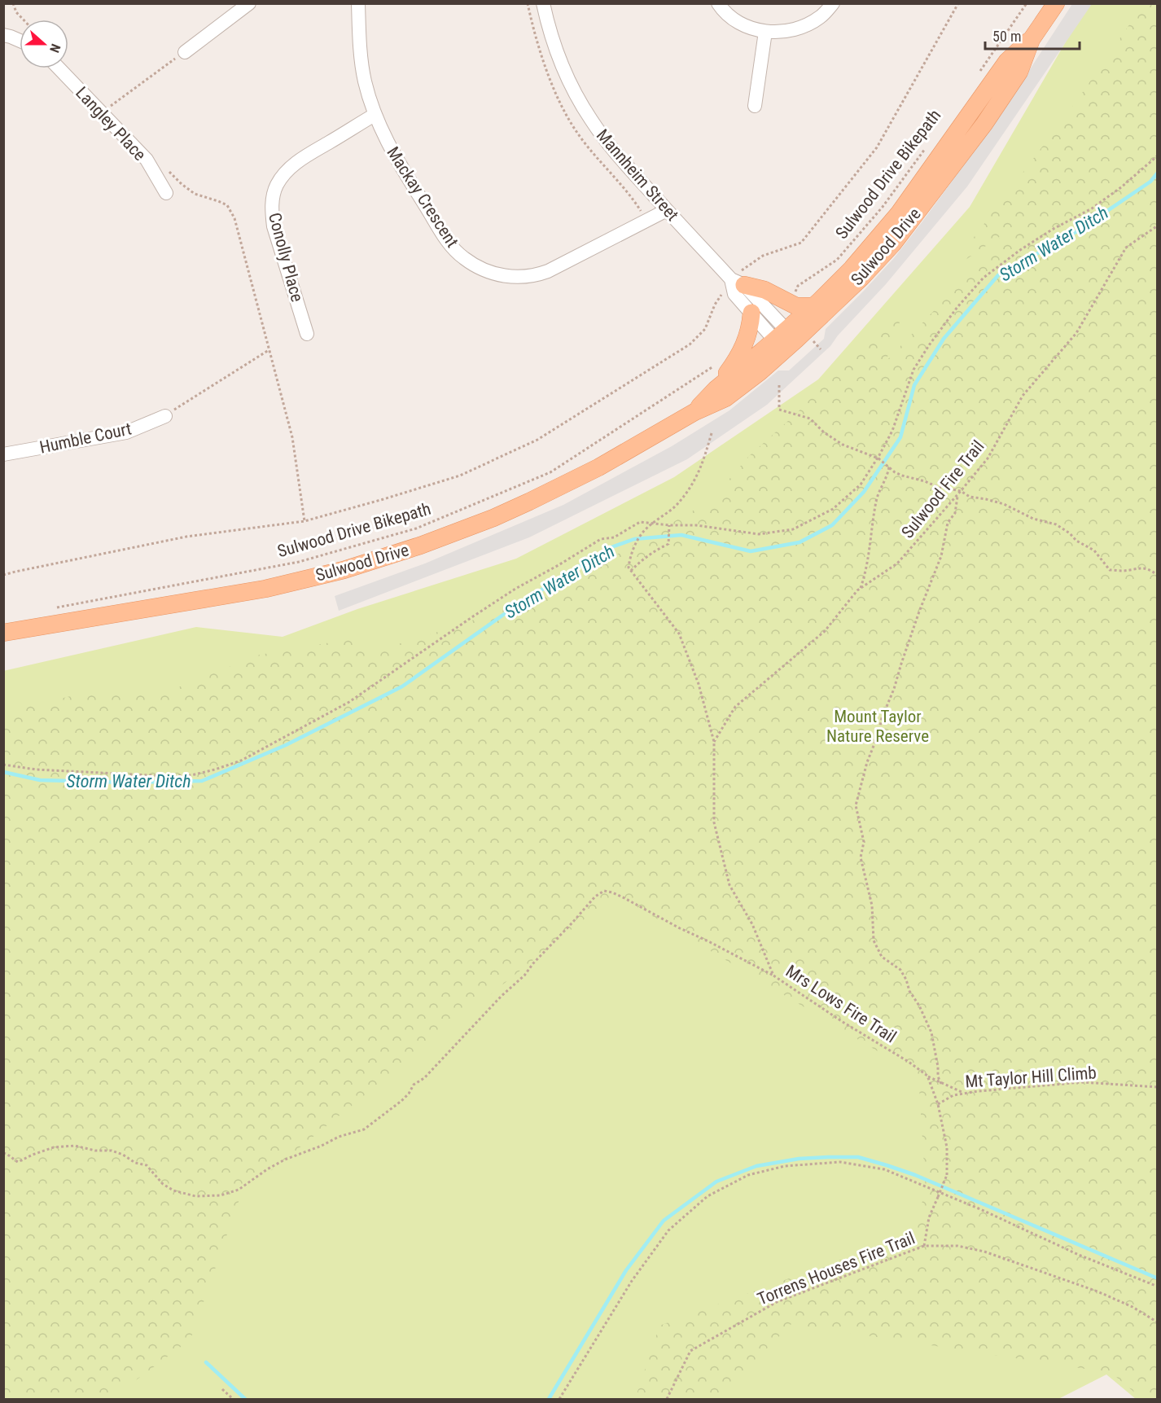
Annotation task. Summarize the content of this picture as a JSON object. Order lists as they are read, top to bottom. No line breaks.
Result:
{"streets":{"main road":["Sulwood Drive"],"street":["Langley Place","Mannheim Street","Mackay Crescent","Conolly Place","Humble Court"],"path":["Sulwood Drive Bikepath","Sulwood Fire Trail","Mrs Lows Fire Trail","Mt Taylor Hill Climb","Torrens Houses Fire Trail"]},"crossings":[["Mannheim Street","Mackay Crescent"],["Mannheim Street","Sulwood Drive"],["Mackay Crescent","Conolly Place"],["Sulwood Fire Trail","Mrs Lows Fire Trail"],["Mrs Lows Fire Trail","Mt Taylor Hill Climb"]],"water":["Storm Water Ditch"],"parks":["Mount Taylor Nature Reserve"],"scale_bar":"50 m","north":"right"}
